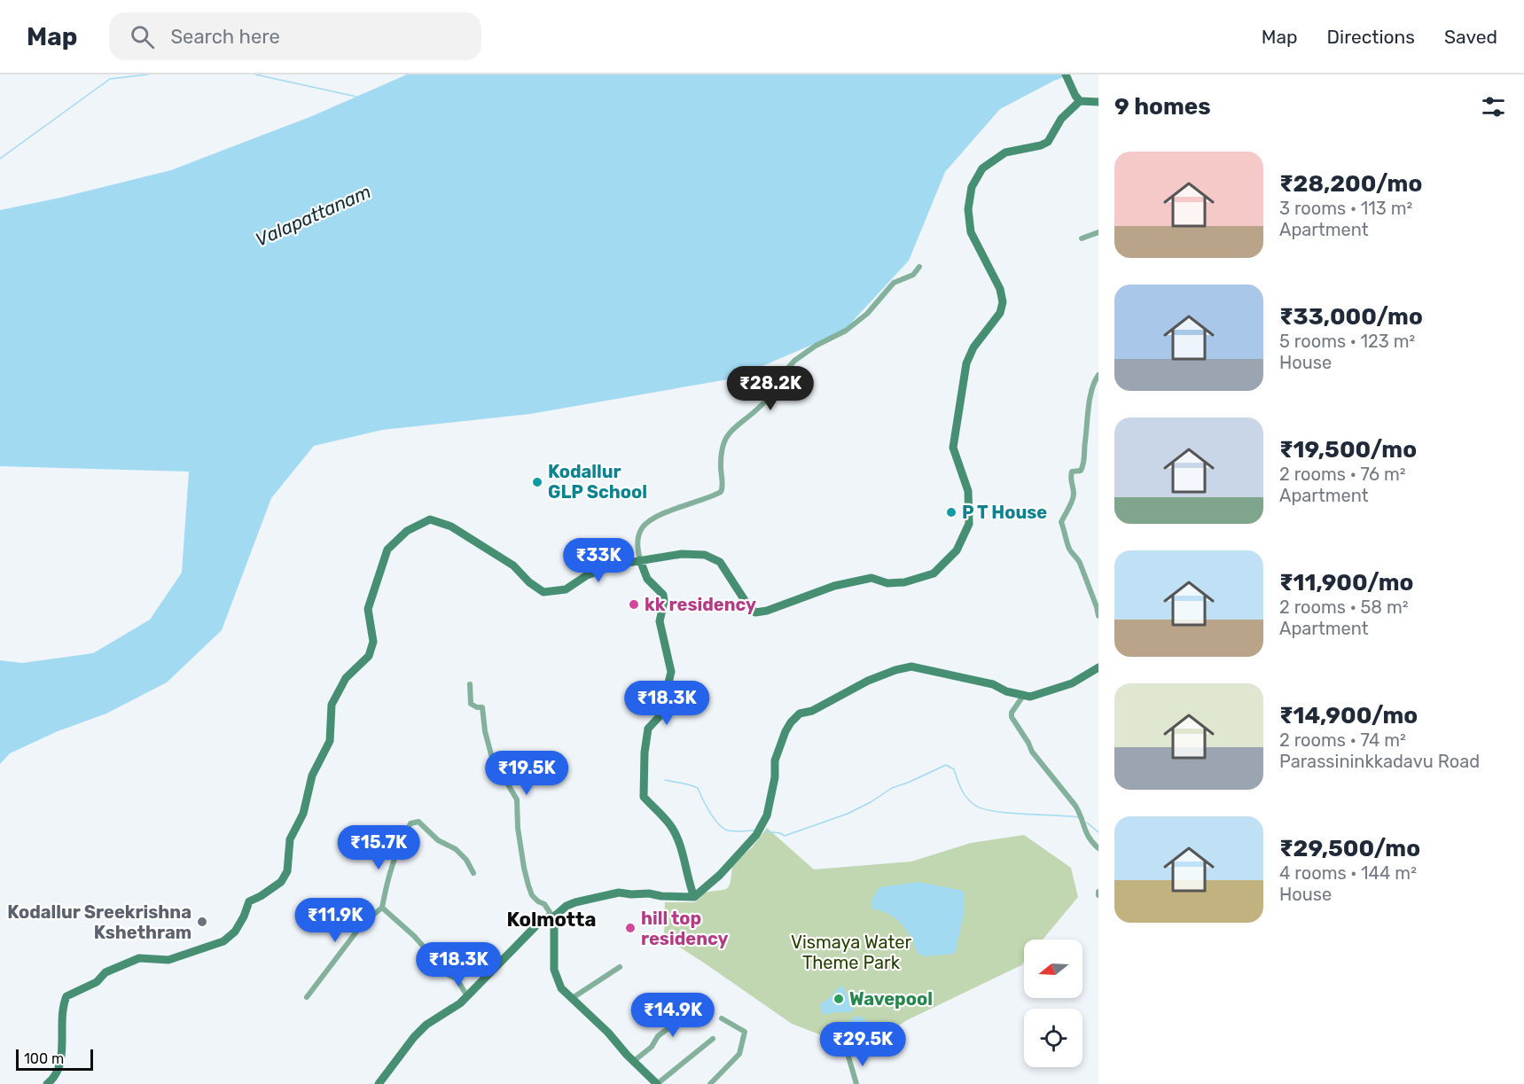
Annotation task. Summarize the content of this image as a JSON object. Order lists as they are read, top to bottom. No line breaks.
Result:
{"districts":["Kolmotta"],"water":["Valapattanam"],"parks":["Vismaya Water Theme Park"],"places":["Kodallur GLP School","P T House","kk residency","Kodallur Sreekrishna Kshethram","hill top residency","Wavepool"],"scale_bar":"100 m","north":"left","page":{"header":"Map","search":"Search here","nav":["Map","Directions","Saved"],"heading":"9 homes","list":[{"name":"₹28,200/mo","note":"3 rooms · 113 m² · Apartment"},{"name":"₹33,000/mo","note":"5 rooms · 123 m² · House"},{"name":"₹19,500/mo","note":"2 rooms · 76 m² · Apartment"},{"name":"₹11,900/mo","note":"2 rooms · 58 m² · Apartment"},{"name":"₹14,900/mo","note":"2 rooms · 74 m² · Parassininkkadavu Road"},{"name":"₹29,500/mo","note":"4 rooms · 144 m² · House"}],"price":["₹28.2K","₹33K","₹18.3K","₹19.5K","₹15.7K","₹11.9K","₹18.3K","₹14.9K","₹29.5K"],"scale":"100 m"}}
